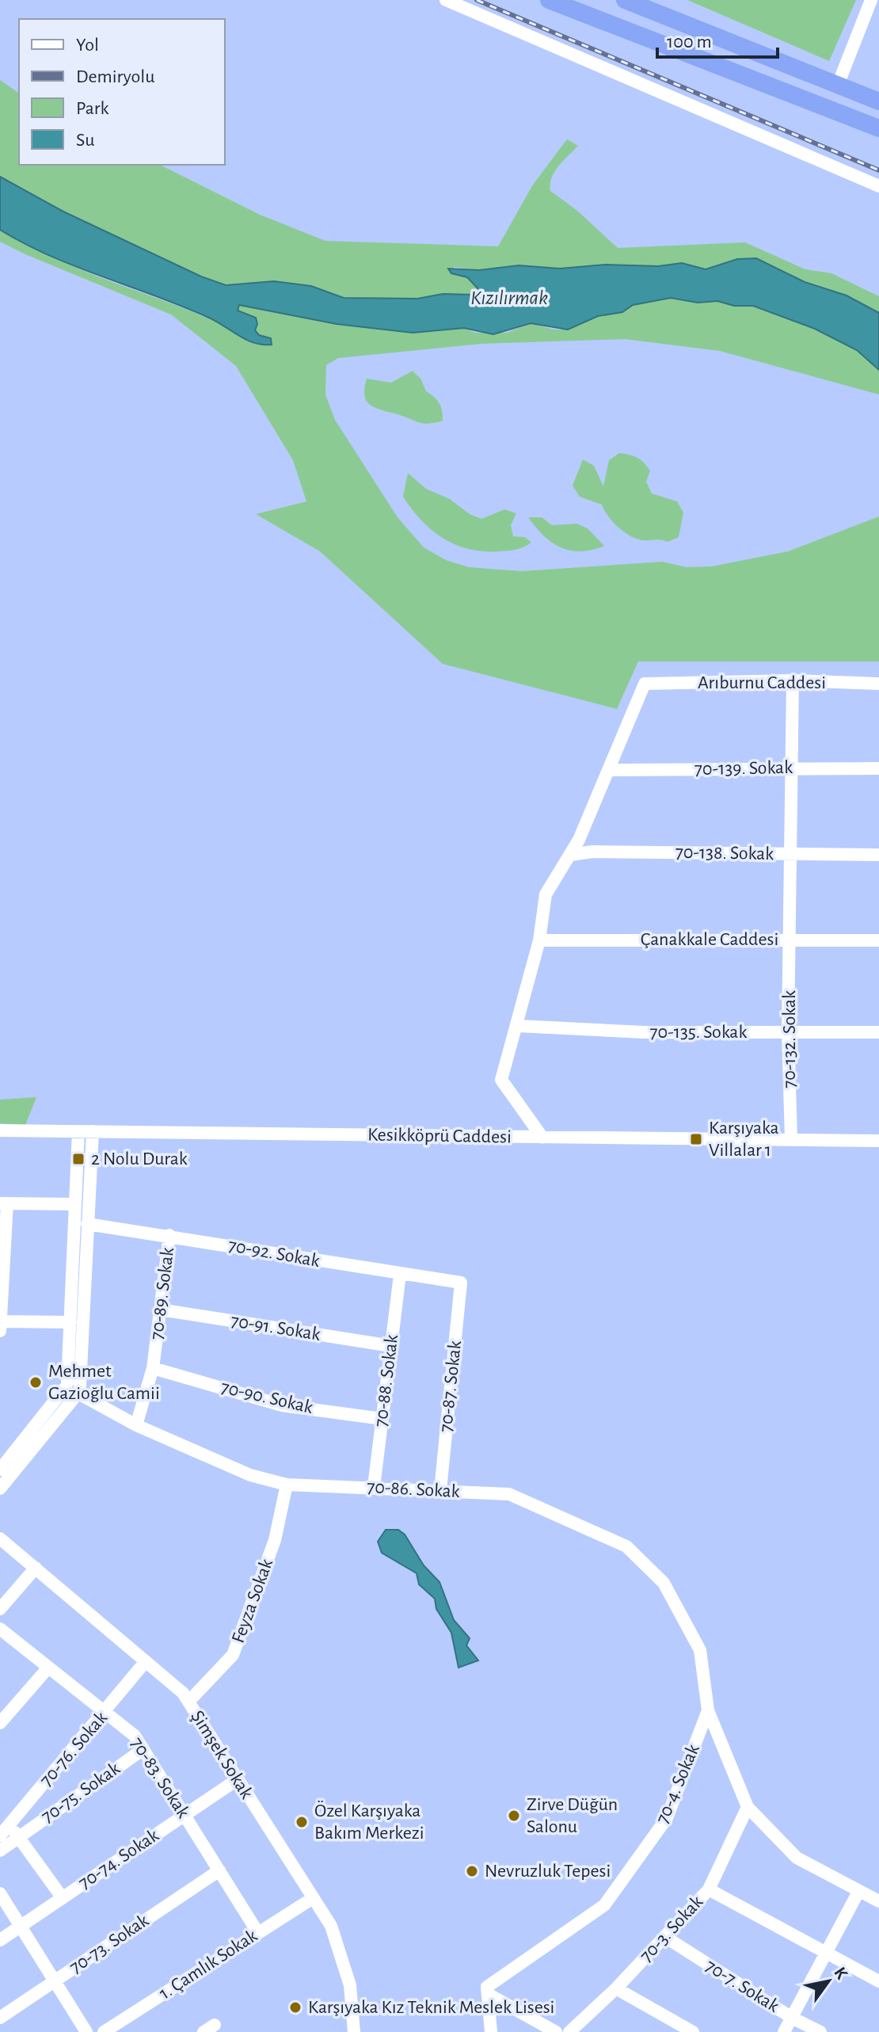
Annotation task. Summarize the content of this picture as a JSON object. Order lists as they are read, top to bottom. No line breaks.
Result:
{"streets":{"street":["Arıburnu Caddesi","70-139. Sokak","70-138. Sokak","Çanakkale Caddesi","70-135. Sokak","70-132. Sokak","Kesikköprü Caddesi","70-92. Sokak","70-89. Sokak","70-91. Sokak","70-88. Sokak","70-87. Sokak","70-90. Sokak","70-86. Sokak","Feyza Sokak","70-76. Sokak","Şimşek Sokak","70-83. Sokak","70-4. Sokak","70-75. Sokak","70-74. Sokak","70-3. Sokak","70-73. Sokak","1. Çamlık Sokak","70-7. Sokak"]},"crossings":[["Arıburnu Caddesi","70-139. Sokak"],["Arıburnu Caddesi","70-132. Sokak"],["70-139. Sokak","70-132. Sokak"],["70-138. Sokak","70-132. Sokak"],["Çanakkale Caddesi","70-132. Sokak"],["70-135. Sokak","70-132. Sokak"],["70-132. Sokak","Kesikköprü Caddesi"],["70-92. Sokak","70-89. Sokak"],["70-92. Sokak","70-88. Sokak"],["70-92. Sokak","70-87. Sokak"],["70-89. Sokak","70-91. Sokak"],["70-89. Sokak","70-90. Sokak"],["70-89. Sokak","70-86. Sokak"],["70-91. Sokak","70-88. Sokak"],["70-88. Sokak","70-90. Sokak"],["70-88. Sokak","70-86. Sokak"],["70-87. Sokak","70-86. Sokak"],["70-86. Sokak","Feyza Sokak"],["70-86. Sokak","70-4. Sokak"],["Feyza Sokak","Şimşek Sokak"],["70-76. Sokak","Şimşek Sokak"],["70-76. Sokak","70-83. Sokak"],["Şimşek Sokak","70-74. Sokak"],["Şimşek Sokak","1. Çamlık Sokak"],["70-83. Sokak","70-75. Sokak"],["70-83. Sokak","70-74. Sokak"],["70-83. Sokak","70-73. Sokak"],["70-83. Sokak","1. Çamlık Sokak"],["70-3. Sokak","70-7. Sokak"]],"water":["Kızılırmak"],"places":{"transit":["Karşıyaka Villalar 1","2 Nolu Durak"],"other":["Mehmet Gazioğlu Camii","Zirve Düğün Salonu","Özel Karşıyaka Bakım Merkezi","Nevruzluk Tepesi","Karşıyaka Kız Teknik Meslek Lisesi"]},"legend":["Yol","Demiryolu","Park","Su"],"scale_bar":"100 m","north":"top right"}
